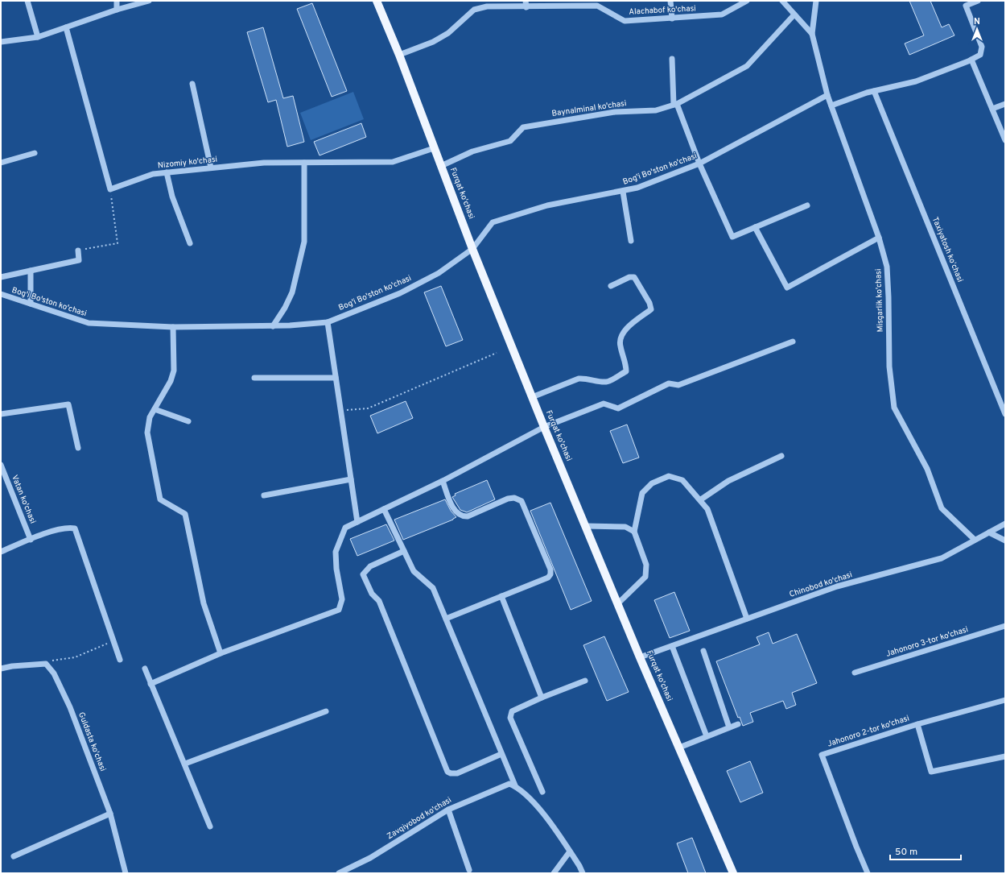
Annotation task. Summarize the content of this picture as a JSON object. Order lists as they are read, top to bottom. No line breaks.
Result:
{"streets":{"main road":["Furqat ko'chasi"],"street":["Alachabof ko'chasi","Baynalminal ko'chasi","Nizomiy ko'chasi","Bog'i Bo'ston ko'chasi","Taxiyatosh koʻchasi","Misgarlik ko'chasi","Vatan ko'chasi","Chinobod ko'chasi","Jahonoro 3-tor ko'chasi","Jahonoro 2-tor ko'chasi","Guldasta ko'chasi","Zavqiyobod ko'chasi"]},"crossings":[["Alachabof ko'chasi","Furqat ko'chasi"],["Baynalminal ko'chasi","Furqat ko'chasi"],["Baynalminal ko'chasi","Misgarlik ko'chasi"],["Nizomiy ko'chasi","Furqat ko'chasi"],["Bog'i Bo'ston ko'chasi","Furqat ko'chasi"],["Bog'i Bo'ston ko'chasi","Misgarlik ko'chasi"],["Furqat ko'chasi","Chinobod ko'chasi"],["Misgarlik ko'chasi","Chinobod ko'chasi"]],"scale_bar":"50 m","north":"top"}
